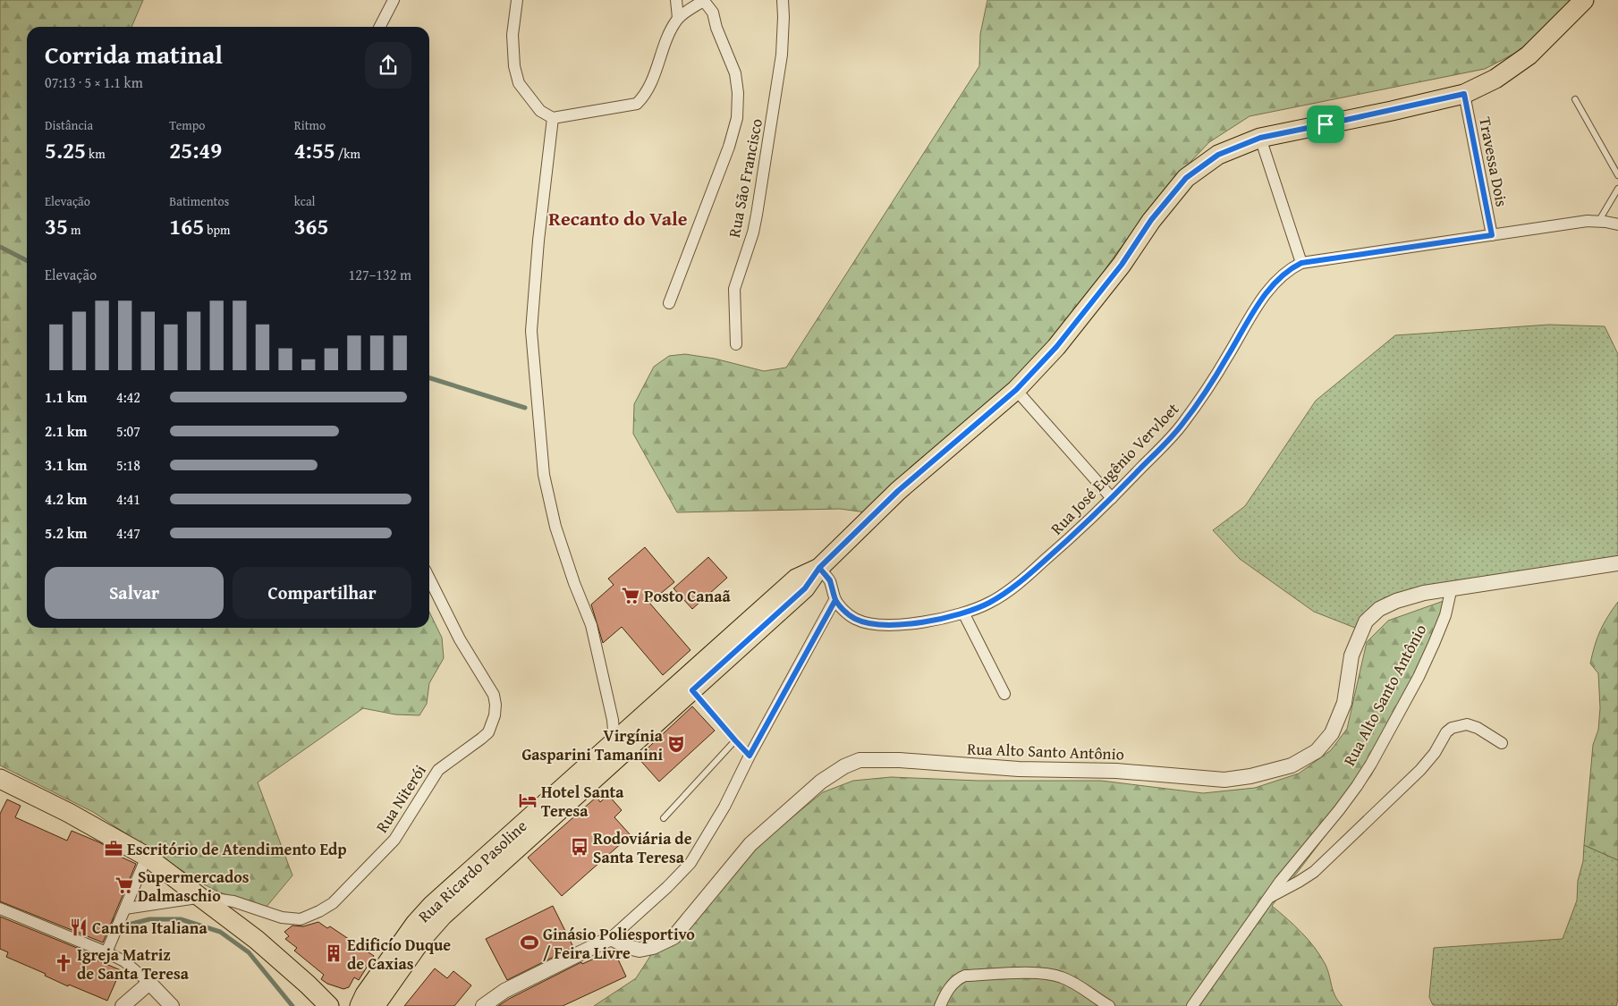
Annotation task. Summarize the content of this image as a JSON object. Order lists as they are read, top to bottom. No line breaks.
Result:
{"streets":{"main road":["Rua Ricardo Pasoline"],"street":["Travessa Dois","Rua São Francisco","Rua José Eugênio Vervloet","Rua Alto Santo Antônio","Rua Niterói"]},"crossings":[["Travessa Dois","Rua José Eugênio Vervloet"],["Rua José Eugênio Vervloet","Rua Ricardo Pasoline"]],"districts":["Recanto do Vale"],"places":{"supermarket":["Posto Canaã","Supermercados Dalmaschio"],"theatre":["Virgínia Gasparini Tamanini"],"hotel":["Hotel Santa Teresa"],"bus stop":["Rodoviária de Santa Teresa"],"office":["Escritório de Atendimento Edp"],"restaurant":["Cantina Italiana"],"sports":["Ginásio Poliesportivo / Feira Livre"],"building":["Edificío Duque de Caxias"],"church":["Igreja Matriz de Santa Teresa"]},"page":{"heading":["Corrida matinal","07:13 · 5 × 1.1 km"],"stats":[["Distância","5.25 km"],["Tempo","25:49"],["Ritmo","4:55 /km"],["Elevação","35 m"],["Batimentos","165 bpm"],["kcal","365"]],"chart":["Elevação","127–132 m"],"list":[{"name":"1.1 km","note":"4:42"},{"name":"2.1 km","note":"5:07"},{"name":"3.1 km","note":"5:18"},{"name":"4.2 km","note":"4:41"},{"name":"5.2 km","note":"4:47"}],"buttons":["Salvar","Compartilhar"]}}
